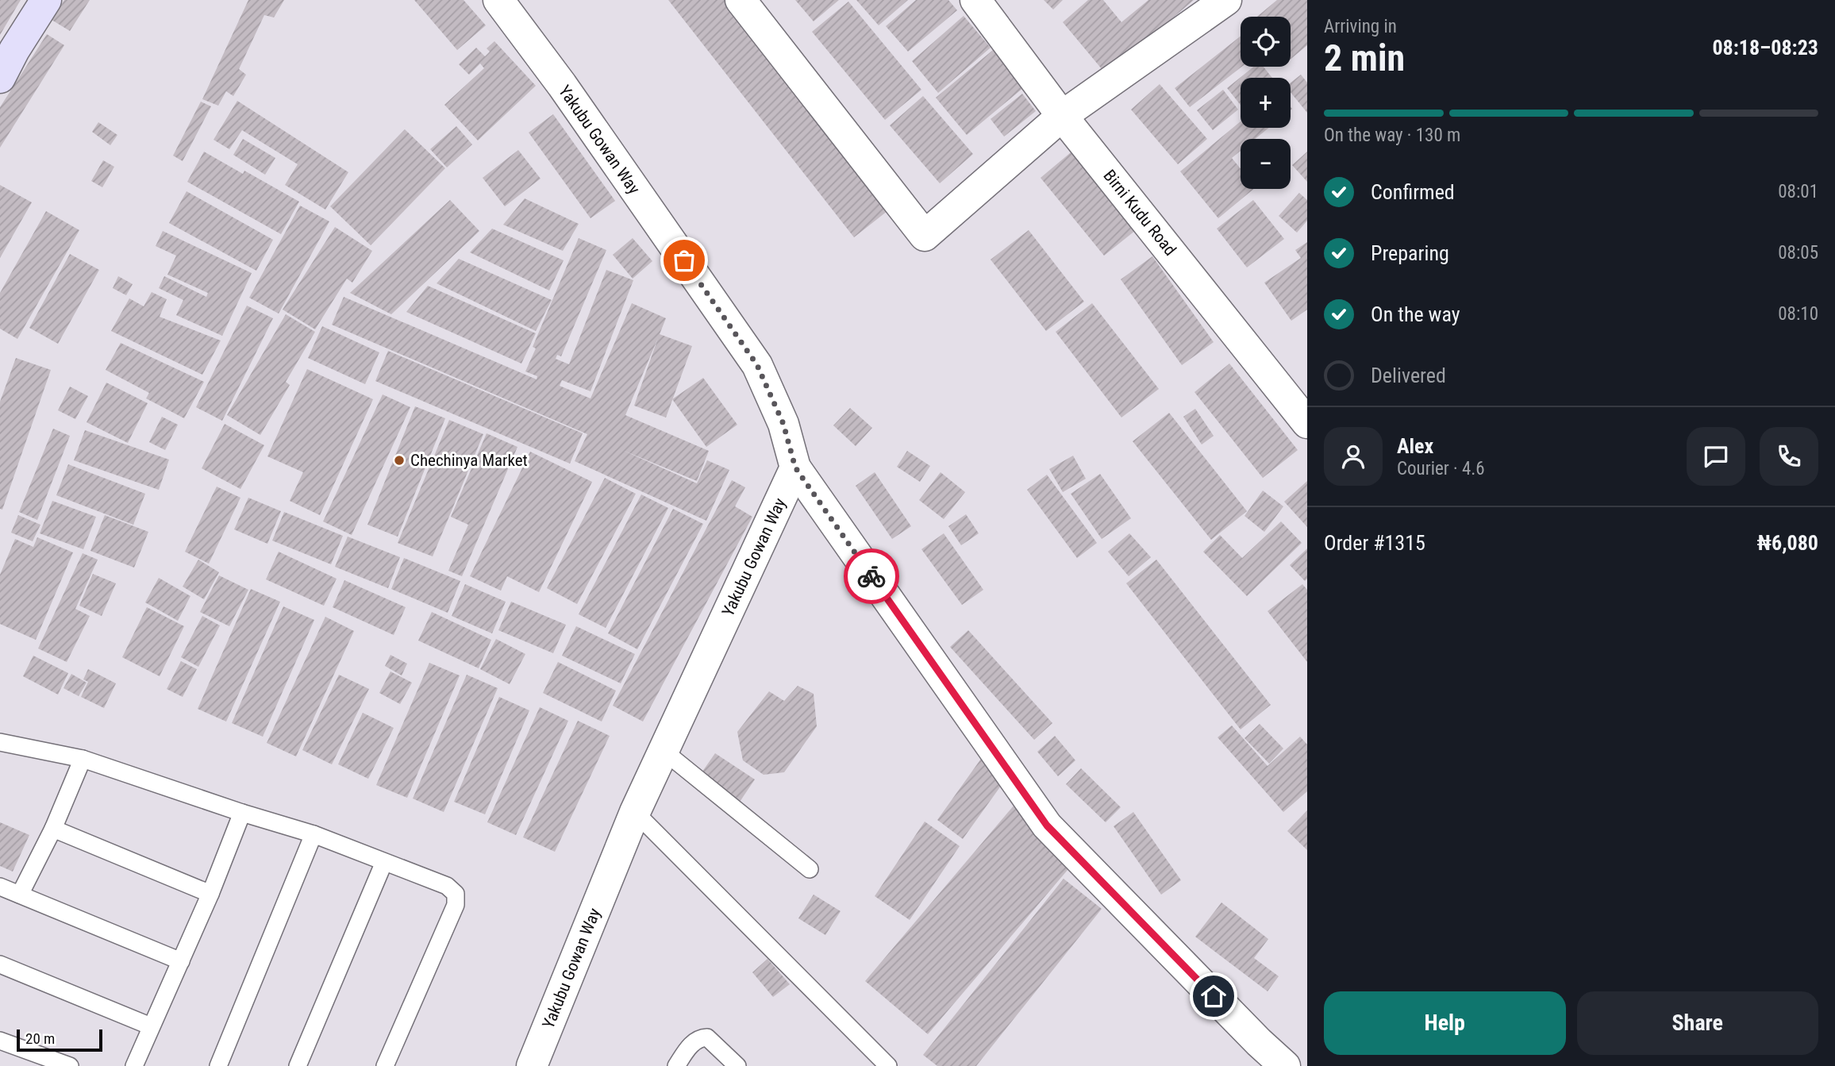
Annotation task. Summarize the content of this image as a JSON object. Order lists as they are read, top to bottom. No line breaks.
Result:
{"streets":{"street":["Yakubu Gowan Way","Birni Kudu Road"]},"places":["Chechinya Market"],"scale_bar":"20 m","page":{"heading":["2 min","Arriving in","08:18–08:23"],"panel":["Alex","Courier · 4.6","Order #1315","₦6,080"],"map_buttons":["+","−"],"bar":"On the way · 130 m","list":[["Confirmed","08:01"],["Preparing","08:05"],["On the way","08:10"],"Delivered"],"buttons":["Help","Share"],"scale":"20 m"}}
